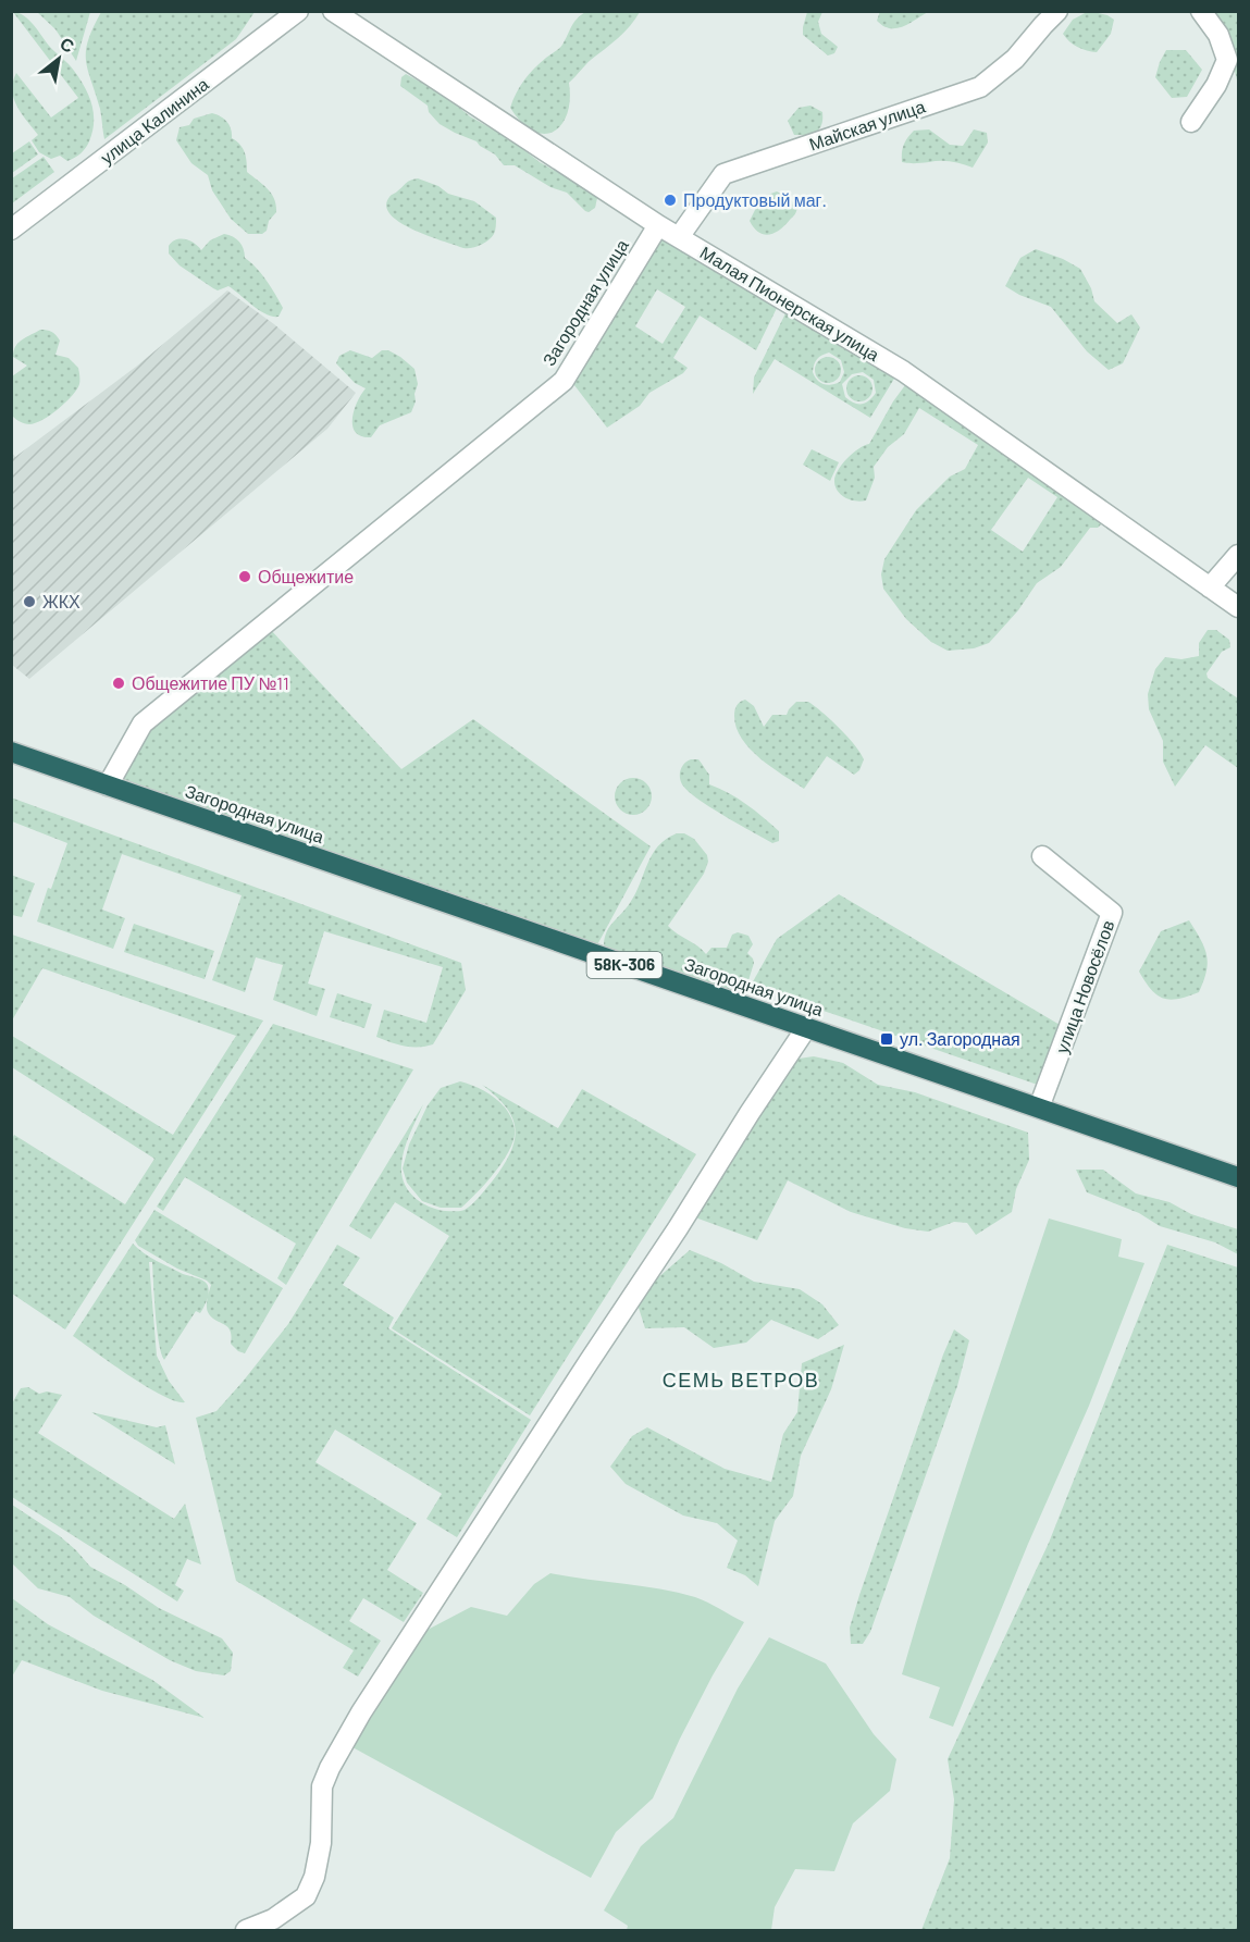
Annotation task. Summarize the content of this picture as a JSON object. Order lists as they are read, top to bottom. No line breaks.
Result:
{"streets":{"highway":["Загородная улица","58К-306"],"street":["улица Калинина","Майская улица","Малая Пионерская улица","улица Новосёлов"]},"crossings":[["Майская улица","Малая Пионерская улица"],["Загородная улица","Малая Пионерская улица"],["Загородная улица","улица Новосёлов"]],"districts":["СЕМЬ ВЕТРОВ"],"places":{"other":["Продуктовый маг.","Общежитие","ЖКХ","Общежитие ПУ №11"],"transit":["ул. Загородная"]},"north":"top right"}
